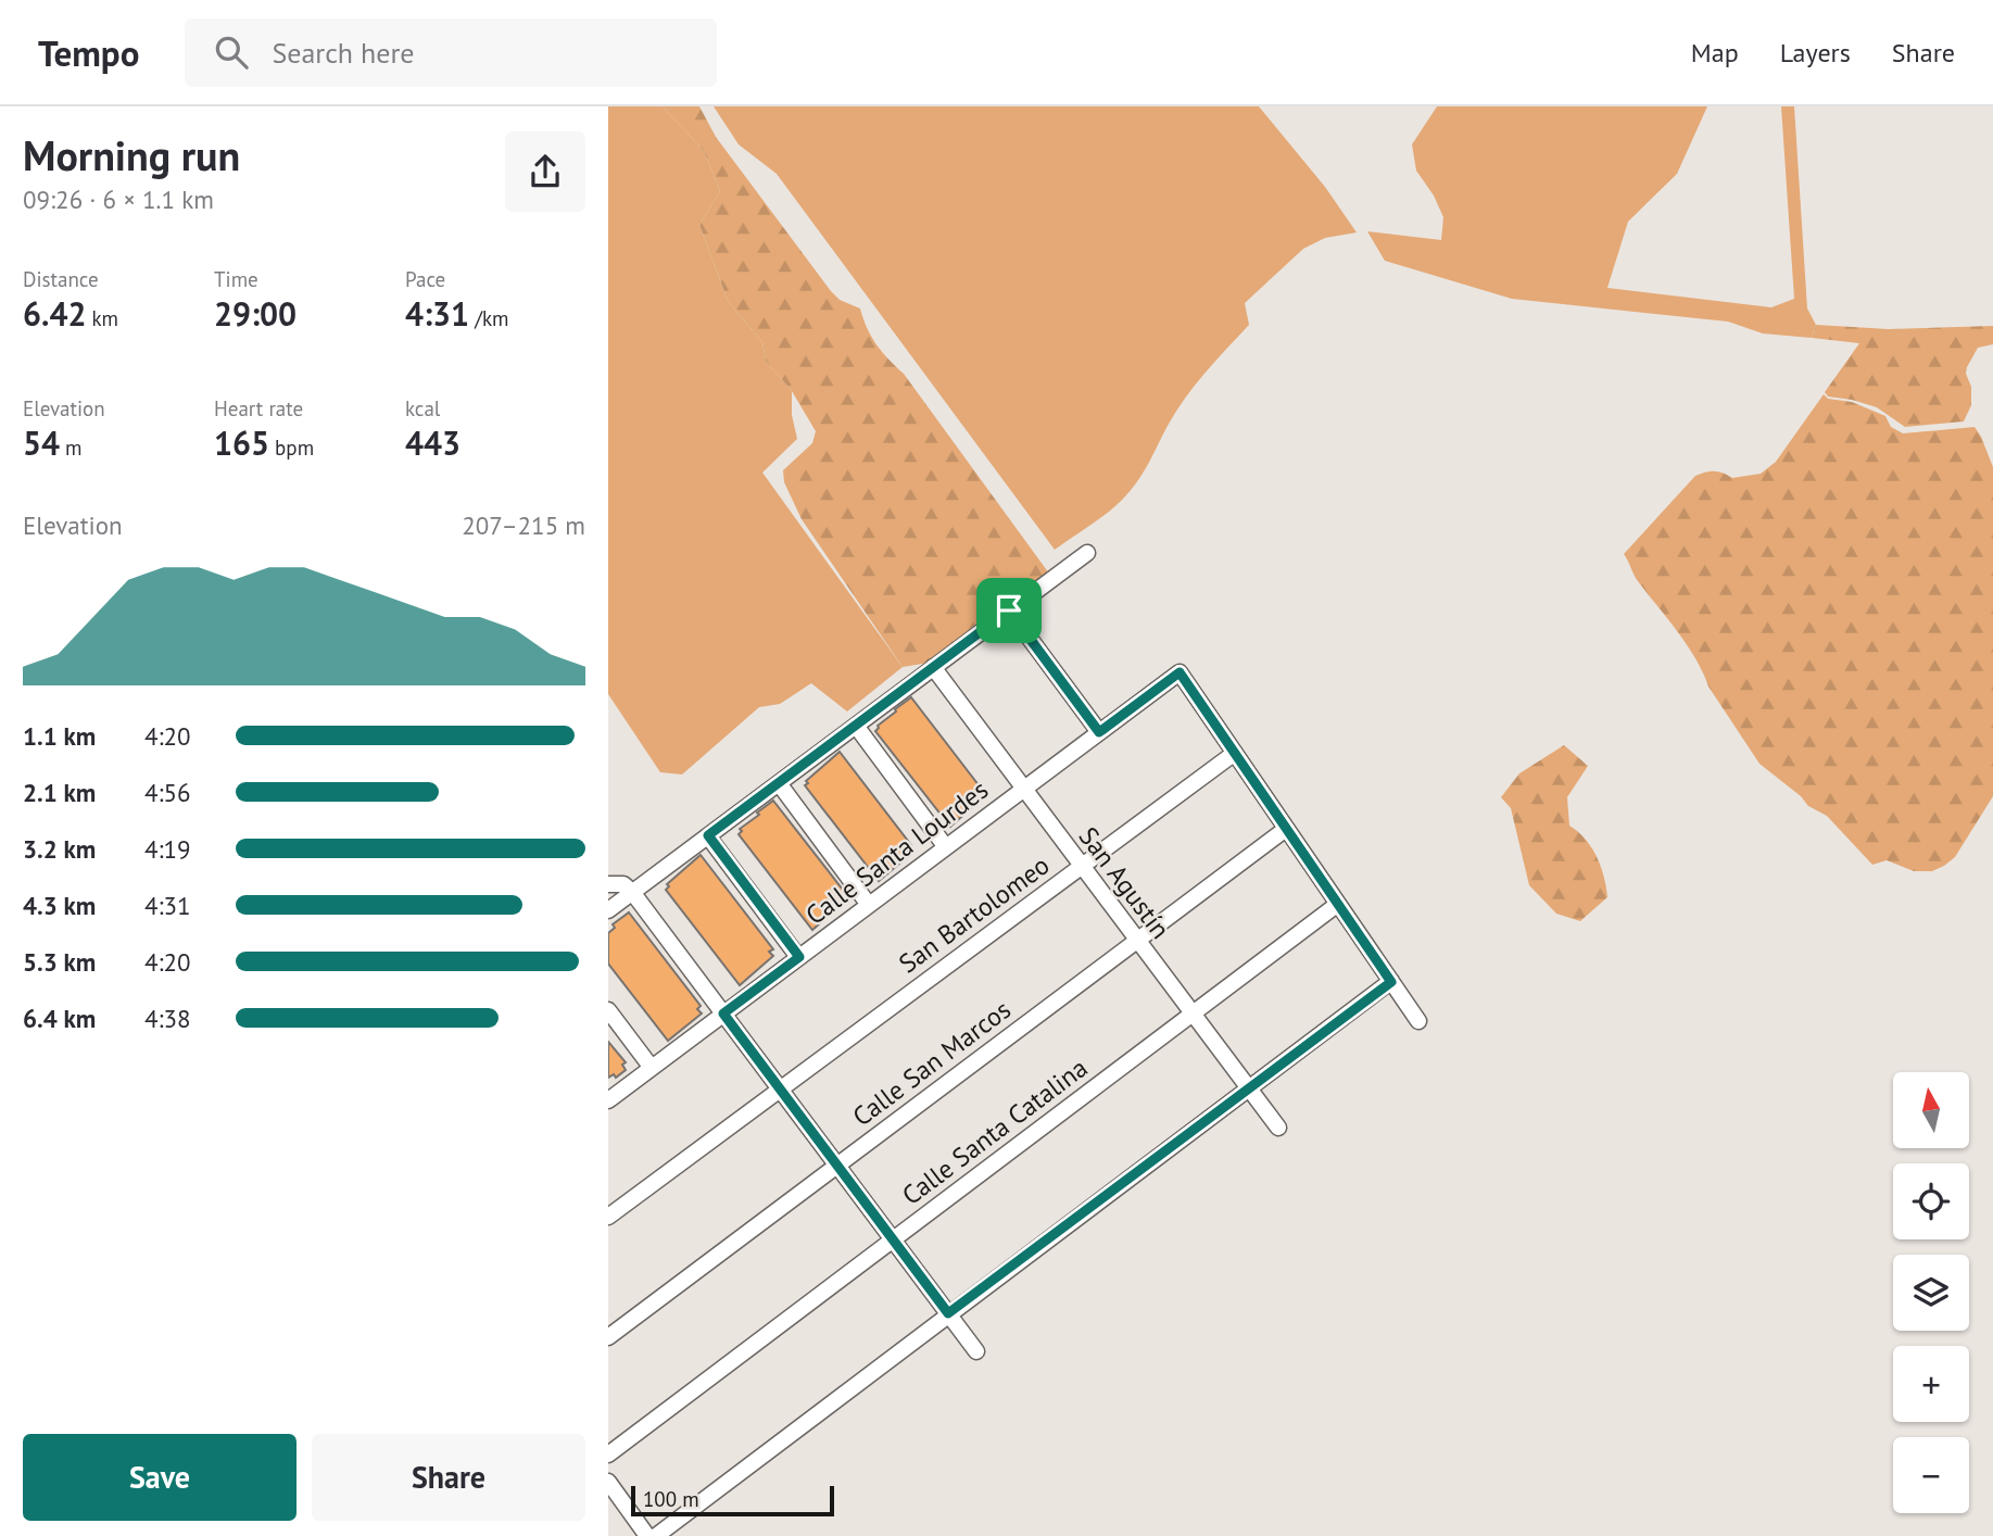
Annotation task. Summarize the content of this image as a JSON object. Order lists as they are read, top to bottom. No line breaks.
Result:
{"streets":{"street":["Calle Santa Lourdes","San Agustín","San Bartolomeo","Calle San Marcos","Calle Santa Catalina"]},"crossings":[["Calle Santa Lourdes","San Agustín"],["Calle Santa Lourdes","San Bartolomeo"],["San Agustín","San Bartolomeo"],["San Agustín","Calle San Marcos"],["San Agustín","Calle Santa Catalina"]],"scale_bar":"100 m","north":"top","page":{"header":"Tempo","search":"Search here","nav":["Map","Layers","Share"],"heading":["Morning run","09:26 · 6 × 1.1 km"],"stats":[["Distance","6.42 km"],["Time","29:00"],["Pace","4:31 /km"],["Elevation","54 m"],["Heart rate","165 bpm"],["kcal","443"]],"chart":["Elevation","207–215 m"],"list":[{"name":"1.1 km","note":"4:20"},{"name":"2.1 km","note":"4:56"},{"name":"3.2 km","note":"4:19"},{"name":"4.3 km","note":"4:31"},{"name":"5.3 km","note":"4:20"},{"name":"6.4 km","note":"4:38"}],"map_buttons":["+","−"],"buttons":["Save","Share"],"scale":"100 m"}}
